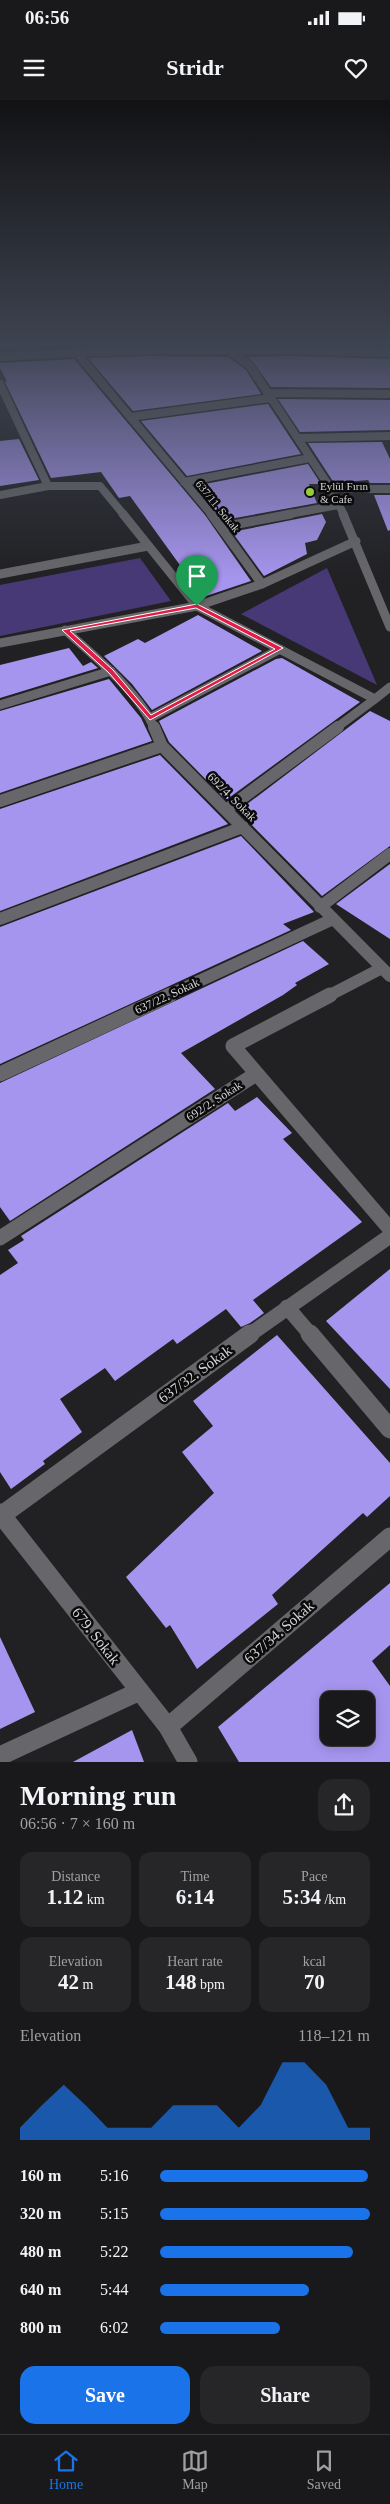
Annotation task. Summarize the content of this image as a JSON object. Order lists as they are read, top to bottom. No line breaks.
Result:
{"streets":{"street":["637/11. Sokak","692/4. Sokak","637/22. Sokak","692/2. Sokak","637/32. Sokak","637/34. Sokak","679. Sokak"]},"crossings":[["692/4. Sokak","637/22. Sokak"],["692/4. Sokak","692/2. Sokak"],["637/32. Sokak","679. Sokak"],["637/34. Sokak","679. Sokak"]],"places":["Eylül Fırın & Cafe"],"page":{"status":"06:56","header":"Stridr","heading":["Morning run","06:56 · 7 × 160 m"],"stats":[["Distance","1.12 km"],["Time","6:14"],["Pace","5:34 /km"],["Elevation","42 m"],["Heart rate","148 bpm"],["kcal","70"]],"chart":["Elevation","118–121 m"],"list":[{"name":"160 m","note":"5:16"},{"name":"320 m","note":"5:15"},{"name":"480 m","note":"5:22"},{"name":"640 m","note":"5:44"},{"name":"800 m","note":"6:02"}],"buttons":["Save","Share"],"tabs":["Home","Map","Saved"]}}
